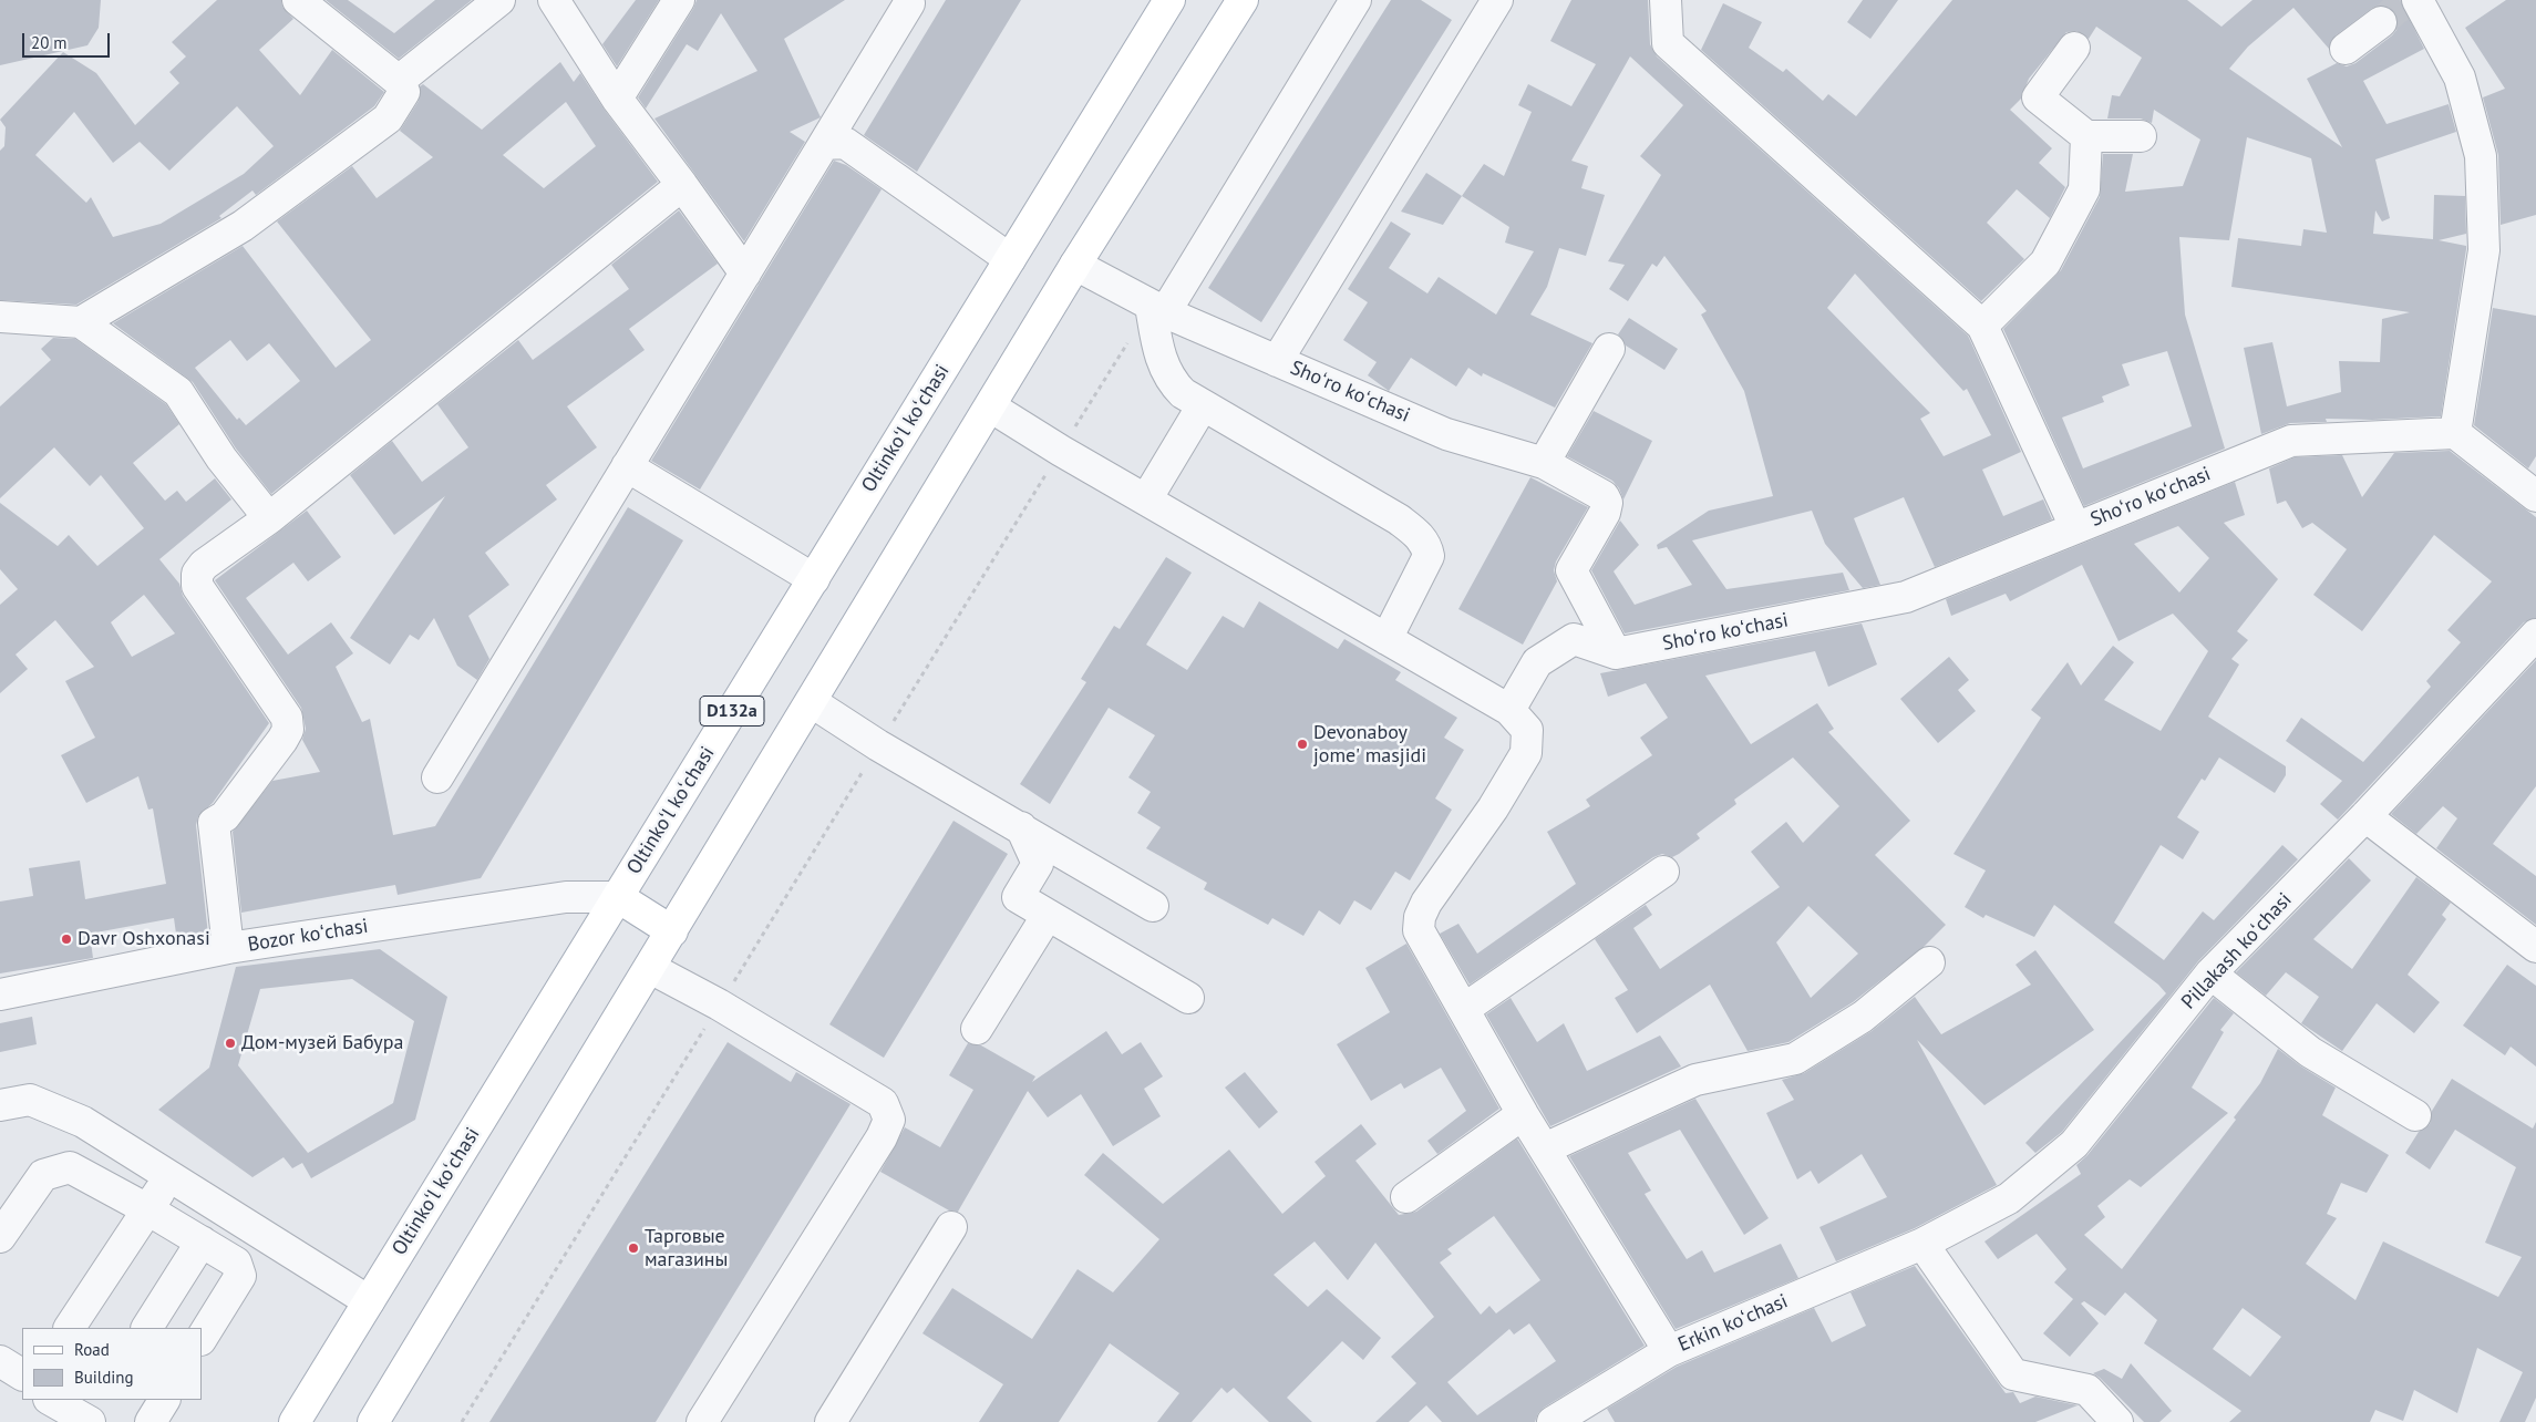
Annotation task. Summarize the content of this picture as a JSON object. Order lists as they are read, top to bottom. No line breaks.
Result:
{"streets":{"main road":["Oltinkoʻl koʻchasi","D132a"],"street":["Shoʻro koʻchasi","Bozor koʻchasi","Pillakash koʻchasi","Erkin koʻchasi"]},"crossings":[["Shoʻro koʻchasi","D132a"],["Oltinkoʻl koʻchasi","Bozor koʻchasi"],["Pillakash koʻchasi","Erkin koʻchasi"]],"places":["Devonaboy jome' masjidi","Davr Oshxonasi","Дом-музей Бабура","Тарговые магазины"],"legend":["Road","Building"],"scale_bar":"20 m"}
